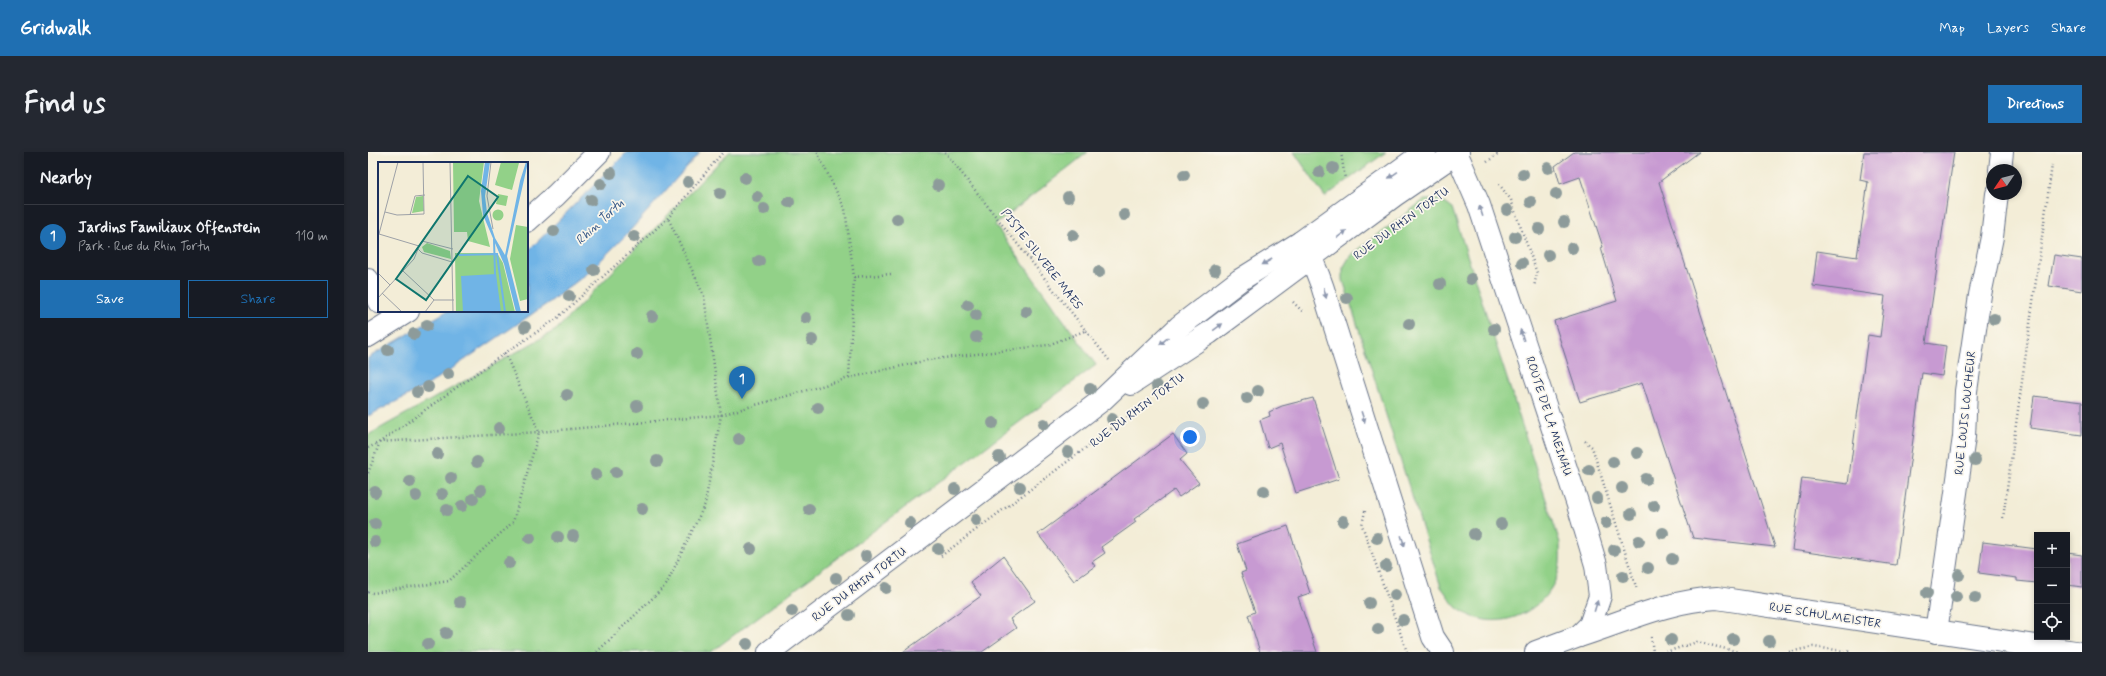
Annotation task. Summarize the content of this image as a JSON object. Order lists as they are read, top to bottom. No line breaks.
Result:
{"streets":{"street":["RUE DU RHIN TORTU","RUE LOUIS LOUCHEUR","ROUTE DE LA MEINAU","RUE SCHULMEISTER"],"path":["PISTE SILVERE MAES"]},"crossings":[["RUE DU RHIN TORTU","PISTE SILVERE MAES"],["RUE DU RHIN TORTU","ROUTE DE LA MEINAU"],["RUE LOUIS LOUCHEUR","RUE SCHULMEISTER"],["ROUTE DE LA MEINAU","RUE SCHULMEISTER"]],"water":["Rhin Tortu"],"north":"bottom left","page":{"header":"Gridwalk","nav":["Map","Layers","Share"],"buttons":["Directions",["Save","Share"]],"title":"Find us","heading":"Nearby","list":[{"mark":"1","name":"Jardins Familiaux Offenstein","note":"Park · Rue du Rhin Tortu","value":"110 m"}],"pins":"1","map_buttons":["+","−"]}}
